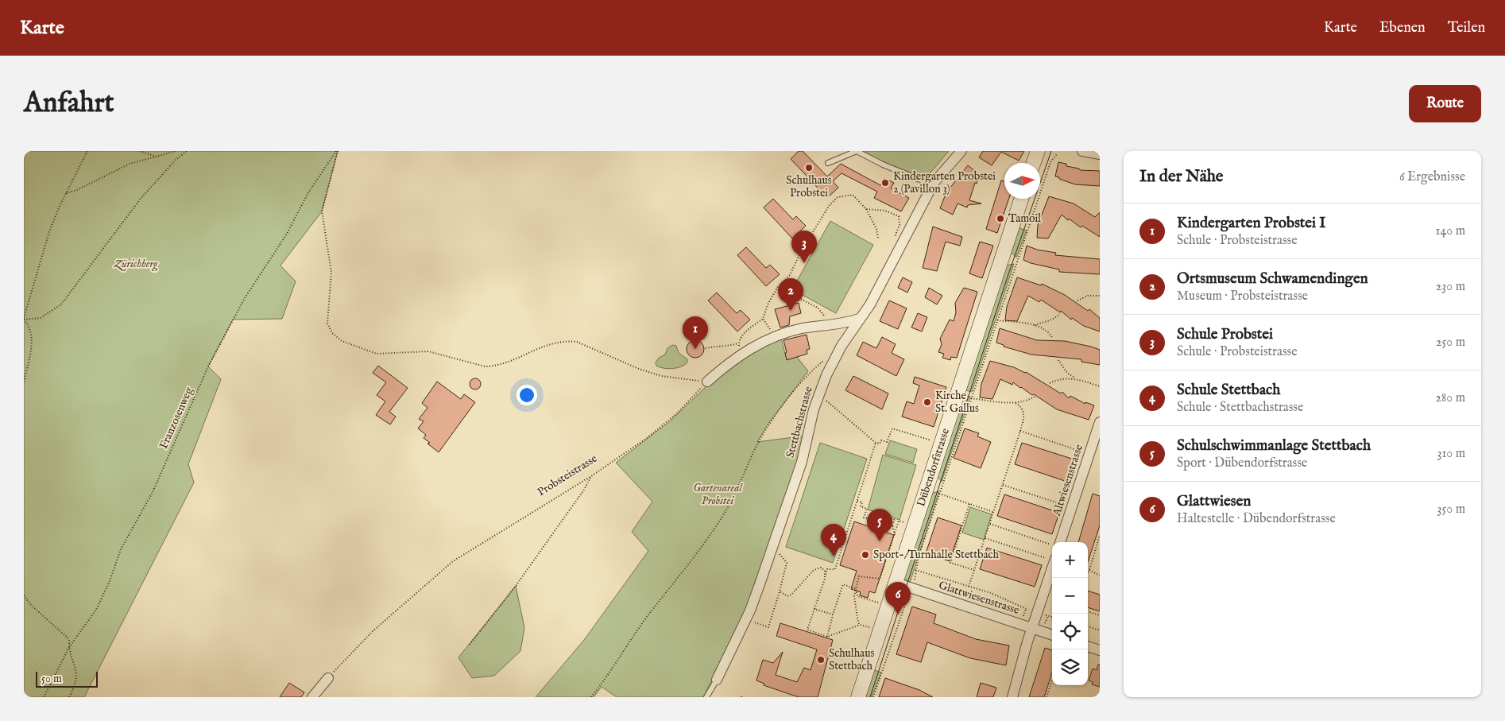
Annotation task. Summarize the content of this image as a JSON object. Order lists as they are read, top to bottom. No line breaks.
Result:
{"streets":{"street":["Stettbachstrasse","Dübendorfstrasse","Altwiesenstrasse","Glattwiesenstrasse"],"path":["Franzosenweg","Probsteistrasse"]},"crossings":[["Dübendorfstrasse","Glattwiesenstrasse"]],"parks":["Zürichberg","Gartenareal Probstei"],"places":["Schulhaus Probstei","Kindergarten Probstei 2 (Pavillon 3)","Tamoil","Kirche St. Gallus","Sport-/Turnhalle Stettbach","Schulhaus Stettbach"],"scale_bar":"50 m","north":"right","page":{"header":"Karte","nav":["Karte","Ebenen","Teilen"],"buttons":"Route","title":"Anfahrt","heading":["In der Nähe","6 Ergebnisse"],"list":[{"mark":"1","name":"Kindergarten Probstei I","note":"Schule · Probsteistrasse","value":"140 m"},{"mark":"2","name":"Ortsmuseum Schwamendingen","note":"Museum · Probsteistrasse","value":"230 m"},{"mark":"3","name":"Schule Probstei","note":"Schule · Probsteistrasse","value":"250 m"},{"mark":"4","name":"Schule Stettbach","note":"Schule · Stettbachstrasse","value":"280 m"},{"mark":"5","name":"Schulschwimmanlage Stettbach","note":"Sport · Dübendorfstrasse","value":"310 m"},{"mark":"6","name":"Glattwiesen","note":"Haltestelle · Dübendorfstrasse","value":"350 m"}],"pins":["3","2","1","5","4","6"],"map_buttons":["+","−"],"scale":"50 m"}}
